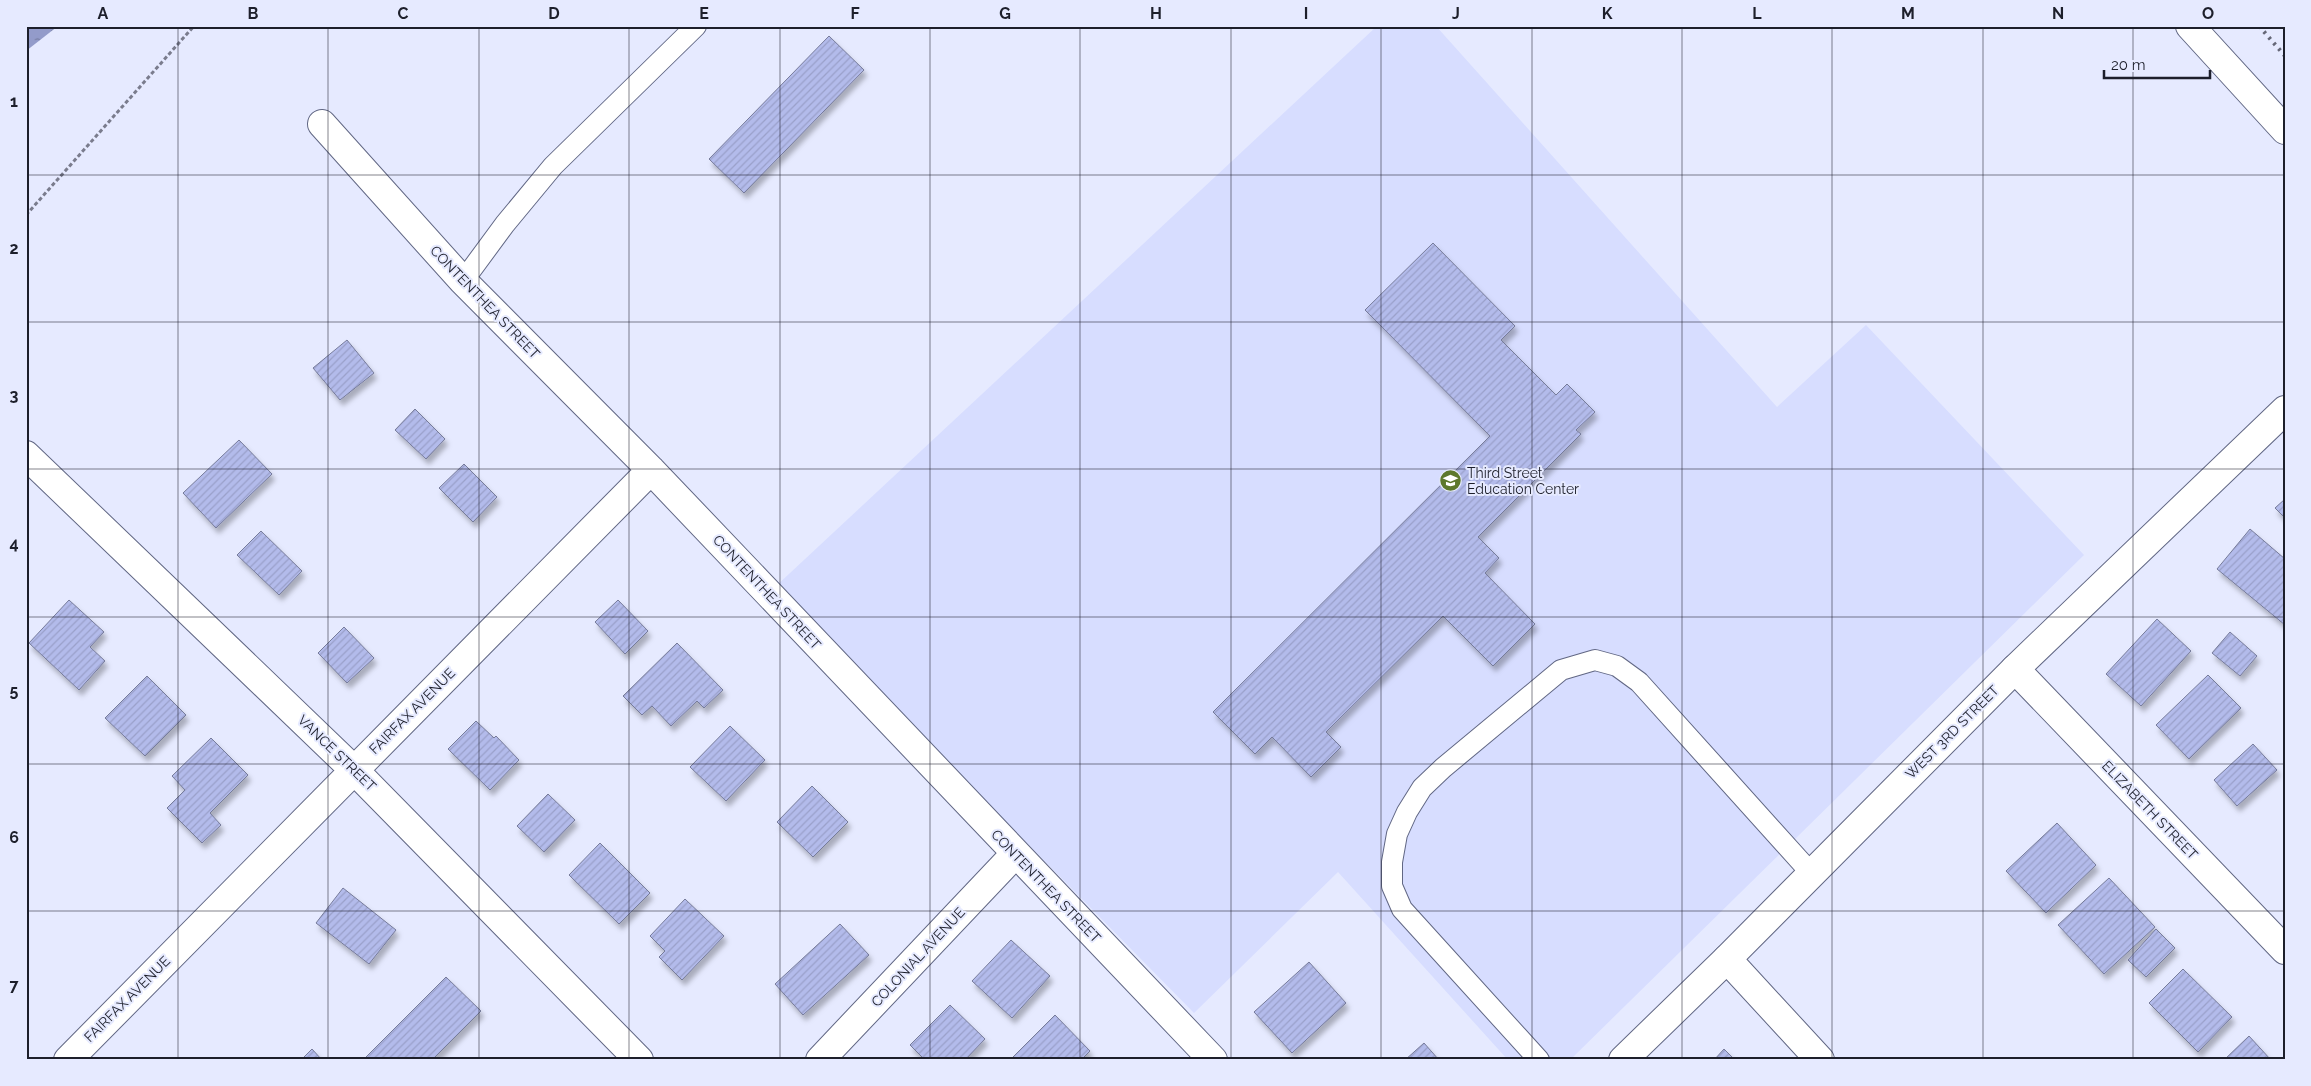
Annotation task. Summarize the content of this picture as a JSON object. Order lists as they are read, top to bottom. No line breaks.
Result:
{"streets":{"street":["CONTENTHEA STREET","FAIRFAX AVENUE","WEST 3RD STREET","VANCE STREET","ELIZABETH STREET","COLONIAL AVENUE"]},"crossings":[["CONTENTHEA STREET","FAIRFAX AVENUE"],["CONTENTHEA STREET","COLONIAL AVENUE"],["FAIRFAX AVENUE","VANCE STREET"],["WEST 3RD STREET","ELIZABETH STREET"]],"places":{"school or university":["Third Street Education Center"]},"scale_bar":"20 m","grid":{"columns":["A","B","C","D","E","F","G","H","I","J","K","L","M","N","O"],"rows":["1","2","3","4","5","6","7"]}}
